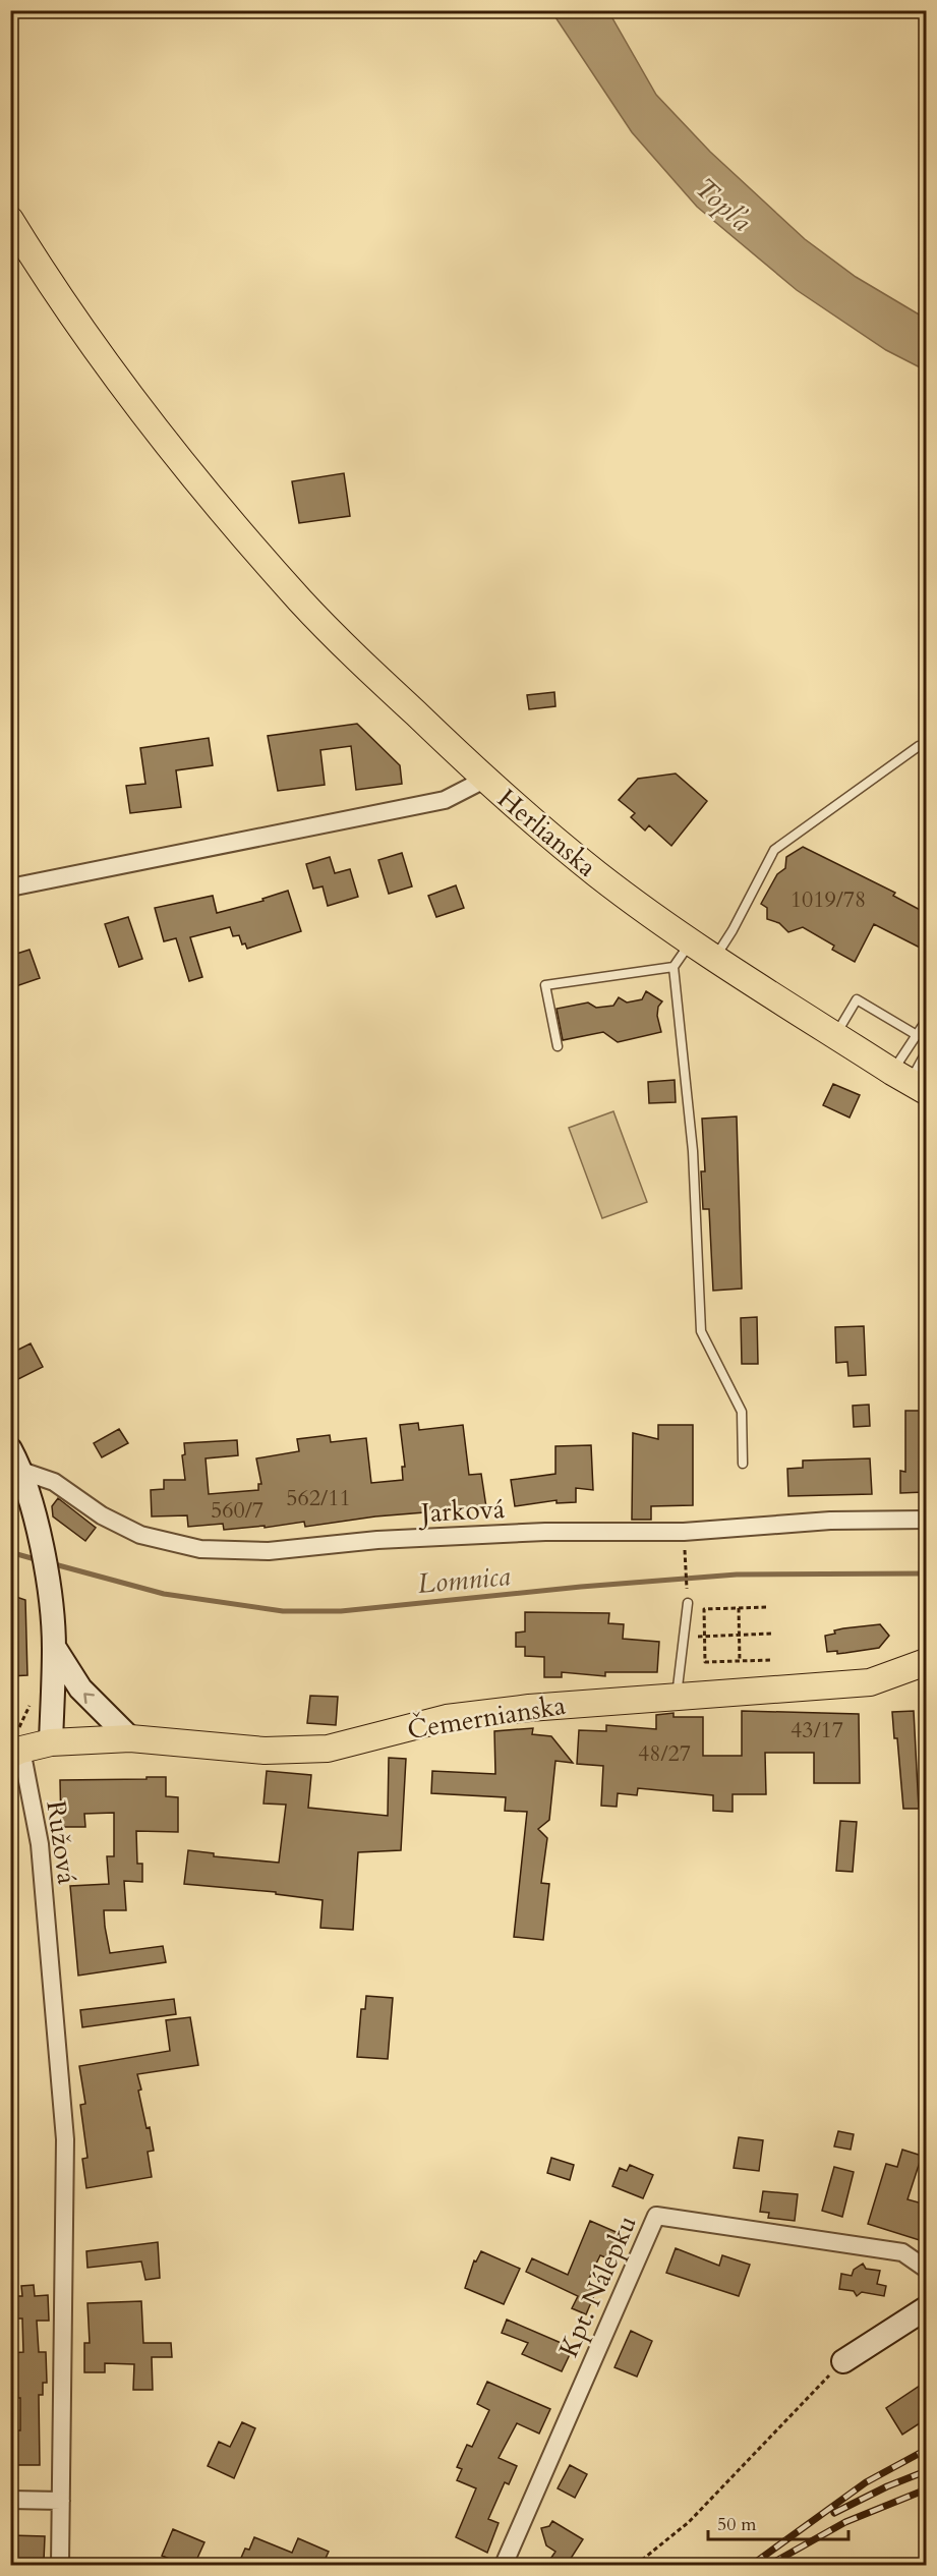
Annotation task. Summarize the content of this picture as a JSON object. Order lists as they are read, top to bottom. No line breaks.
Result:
{"streets":{"main road":["Herlianska","Čemernianska"],"street":["Jarková","Ružová","Kpt. Nálepku"]},"crossings":[["Čemernianska","Ružová"]],"water":["Topľa","Lomnica"],"house_numbers":["1019/78","562/11","560/7","43/17","48/27"],"scale_bar":"50 m"}
